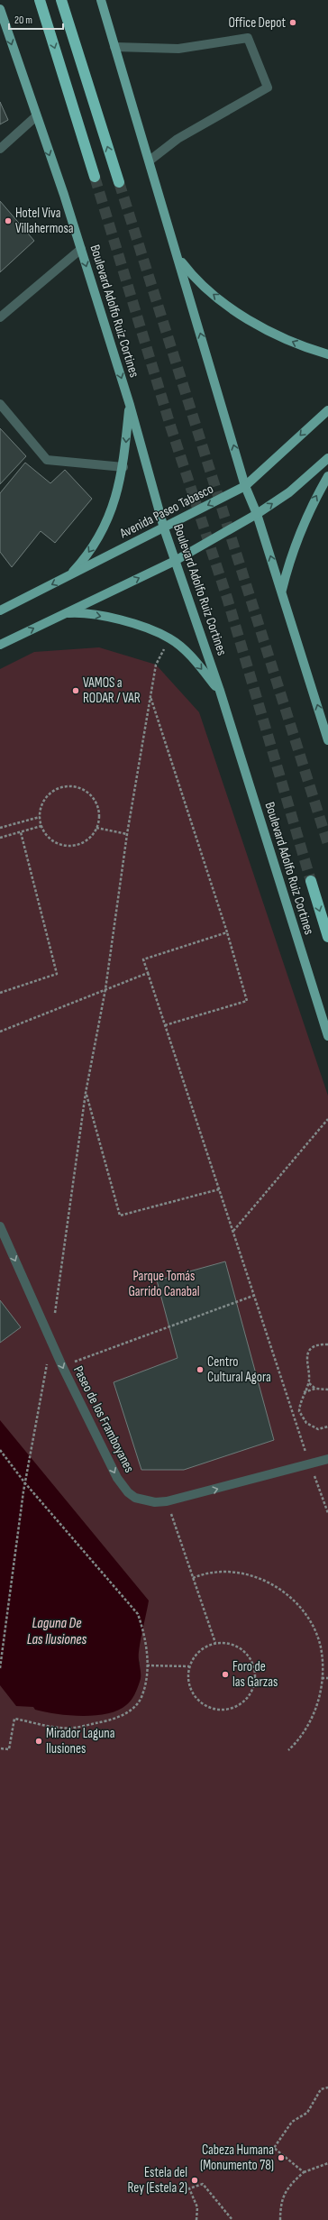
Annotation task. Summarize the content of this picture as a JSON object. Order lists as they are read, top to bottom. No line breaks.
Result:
{"streets":{"main road":["Boulevard Adolfo Ruiz Cortines","Avenida Paseo Tabasco"],"street":["Paseo de los Framboyanes"]},"crossings":[["Boulevard Adolfo Ruiz Cortines","Avenida Paseo Tabasco"]],"one_way":["Boulevard Adolfo Ruiz Cortines","Paseo de los Framboyanes"],"water":["Laguna De Las Ilusiones"],"parks":["Parque Tomás Garrido Canabal"],"places":["Office Depot","Hotel Viva Villahermosa","VAMOS a RODAR / VAR","Centro Cultural Agora","Foro de las Garzas","Mirador Laguna Ilusiones","Cabeza Humana (Monumento 78)","Estela del Rey (Estela 2)"],"scale_bar":"20 m"}
